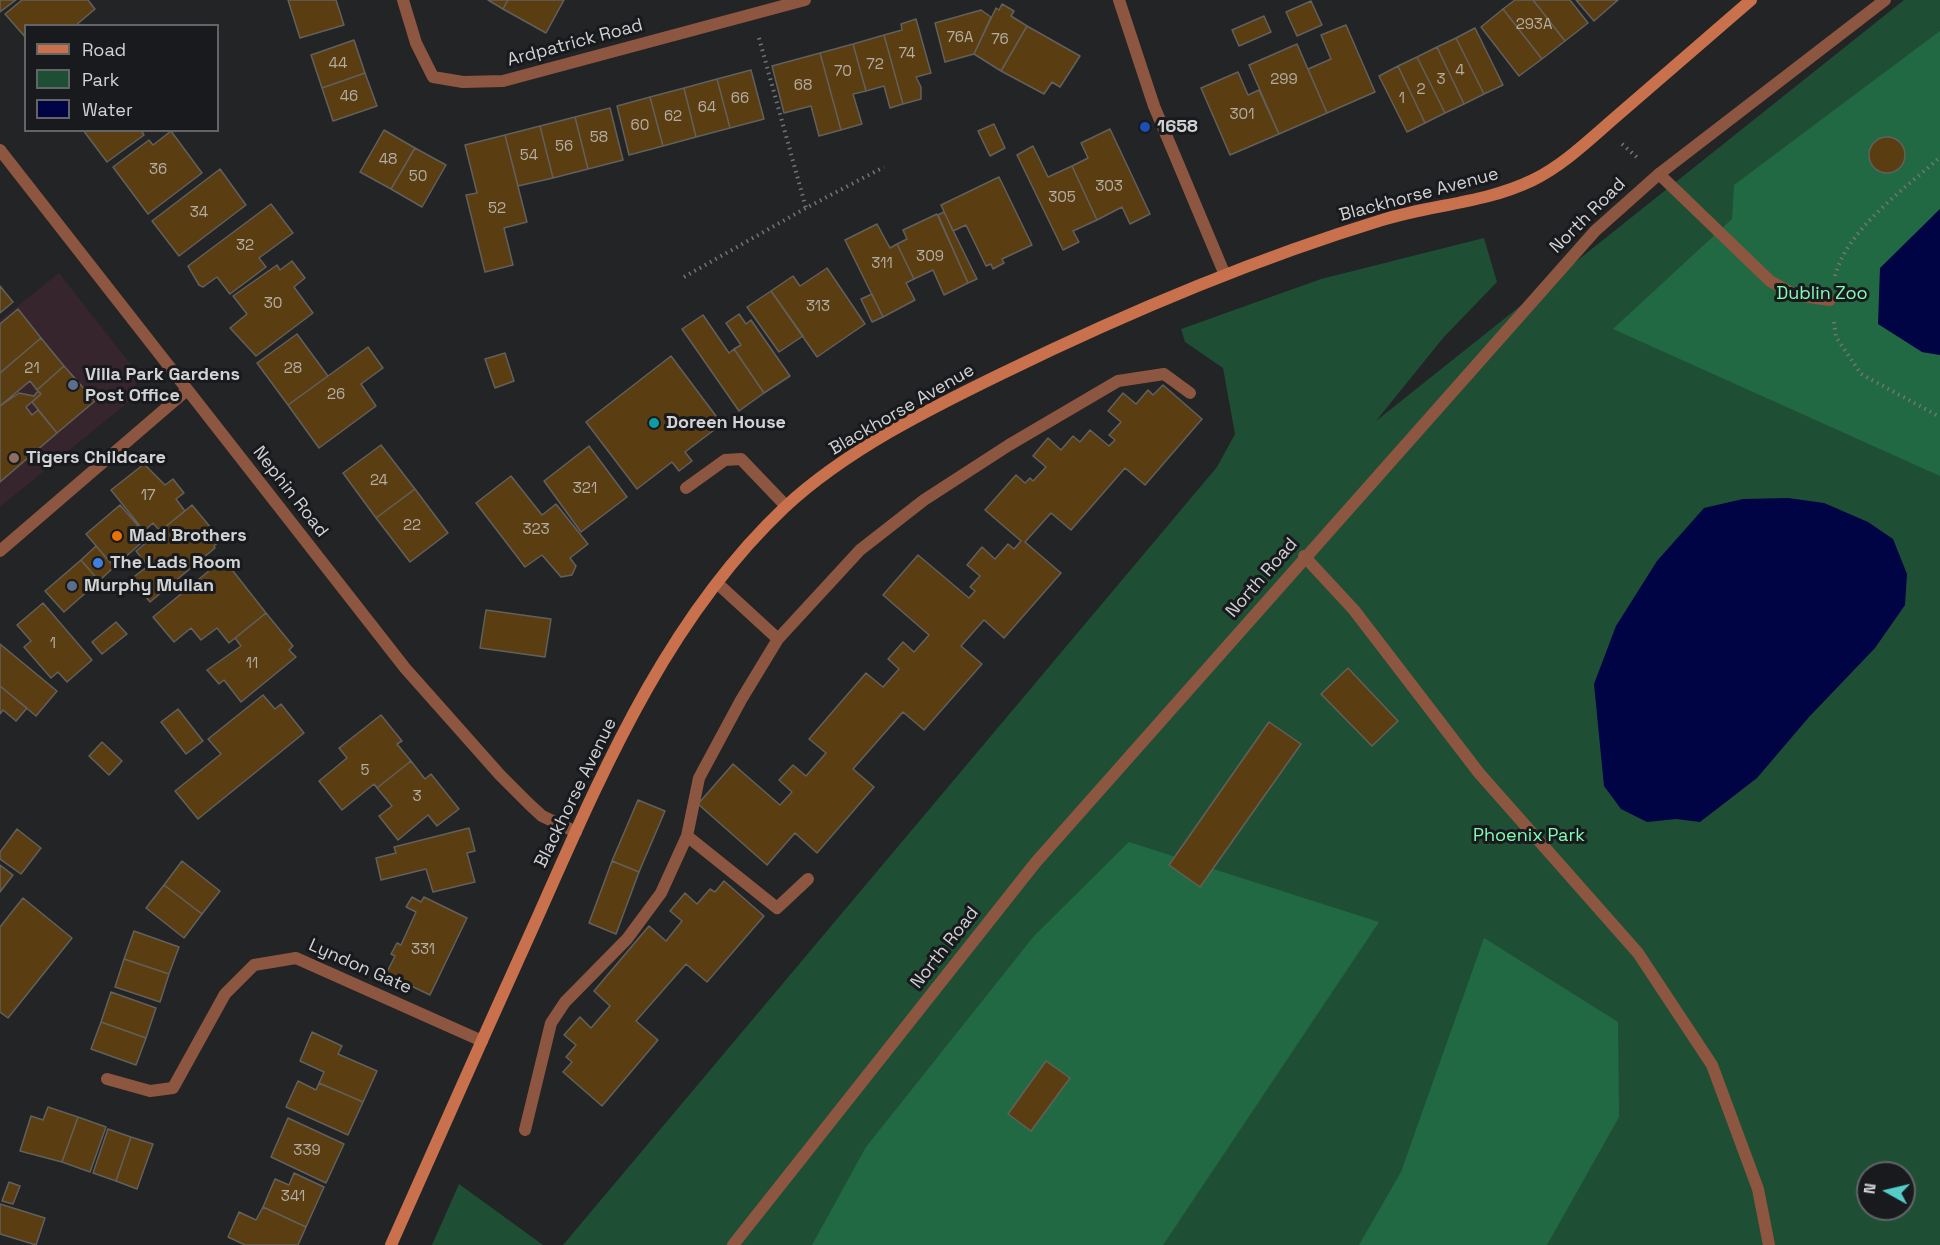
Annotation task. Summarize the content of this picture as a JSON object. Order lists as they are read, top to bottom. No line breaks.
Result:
{"streets":{"main road":["Blackhorse Avenue"],"street":["Ardpatrick Road","North Road","Nephin Road","Lyndon Gate"]},"crossings":[["Blackhorse Avenue","Nephin Road"],["Blackhorse Avenue","Lyndon Gate"]],"parks":["Dublin Zoo","Phoenix Park"],"places":["1658","Villa Park Gardens Post Office","Doreen House","Tigers Childcare","Mad Brothers","The Lads Room","Murphy Mullan"],"house_numbers":["293A","76A","76","74","44","72","4","70","299","3","68","2","46","66","1","64","301","62","60","58","56","54","48","36","50","303","305","52","34","32","309","311","30","313","21","28","26","24","321","17","22","323","1","11","5","3","331","339","341"],"legend":["Road","Park","Water"],"north":"left"}
